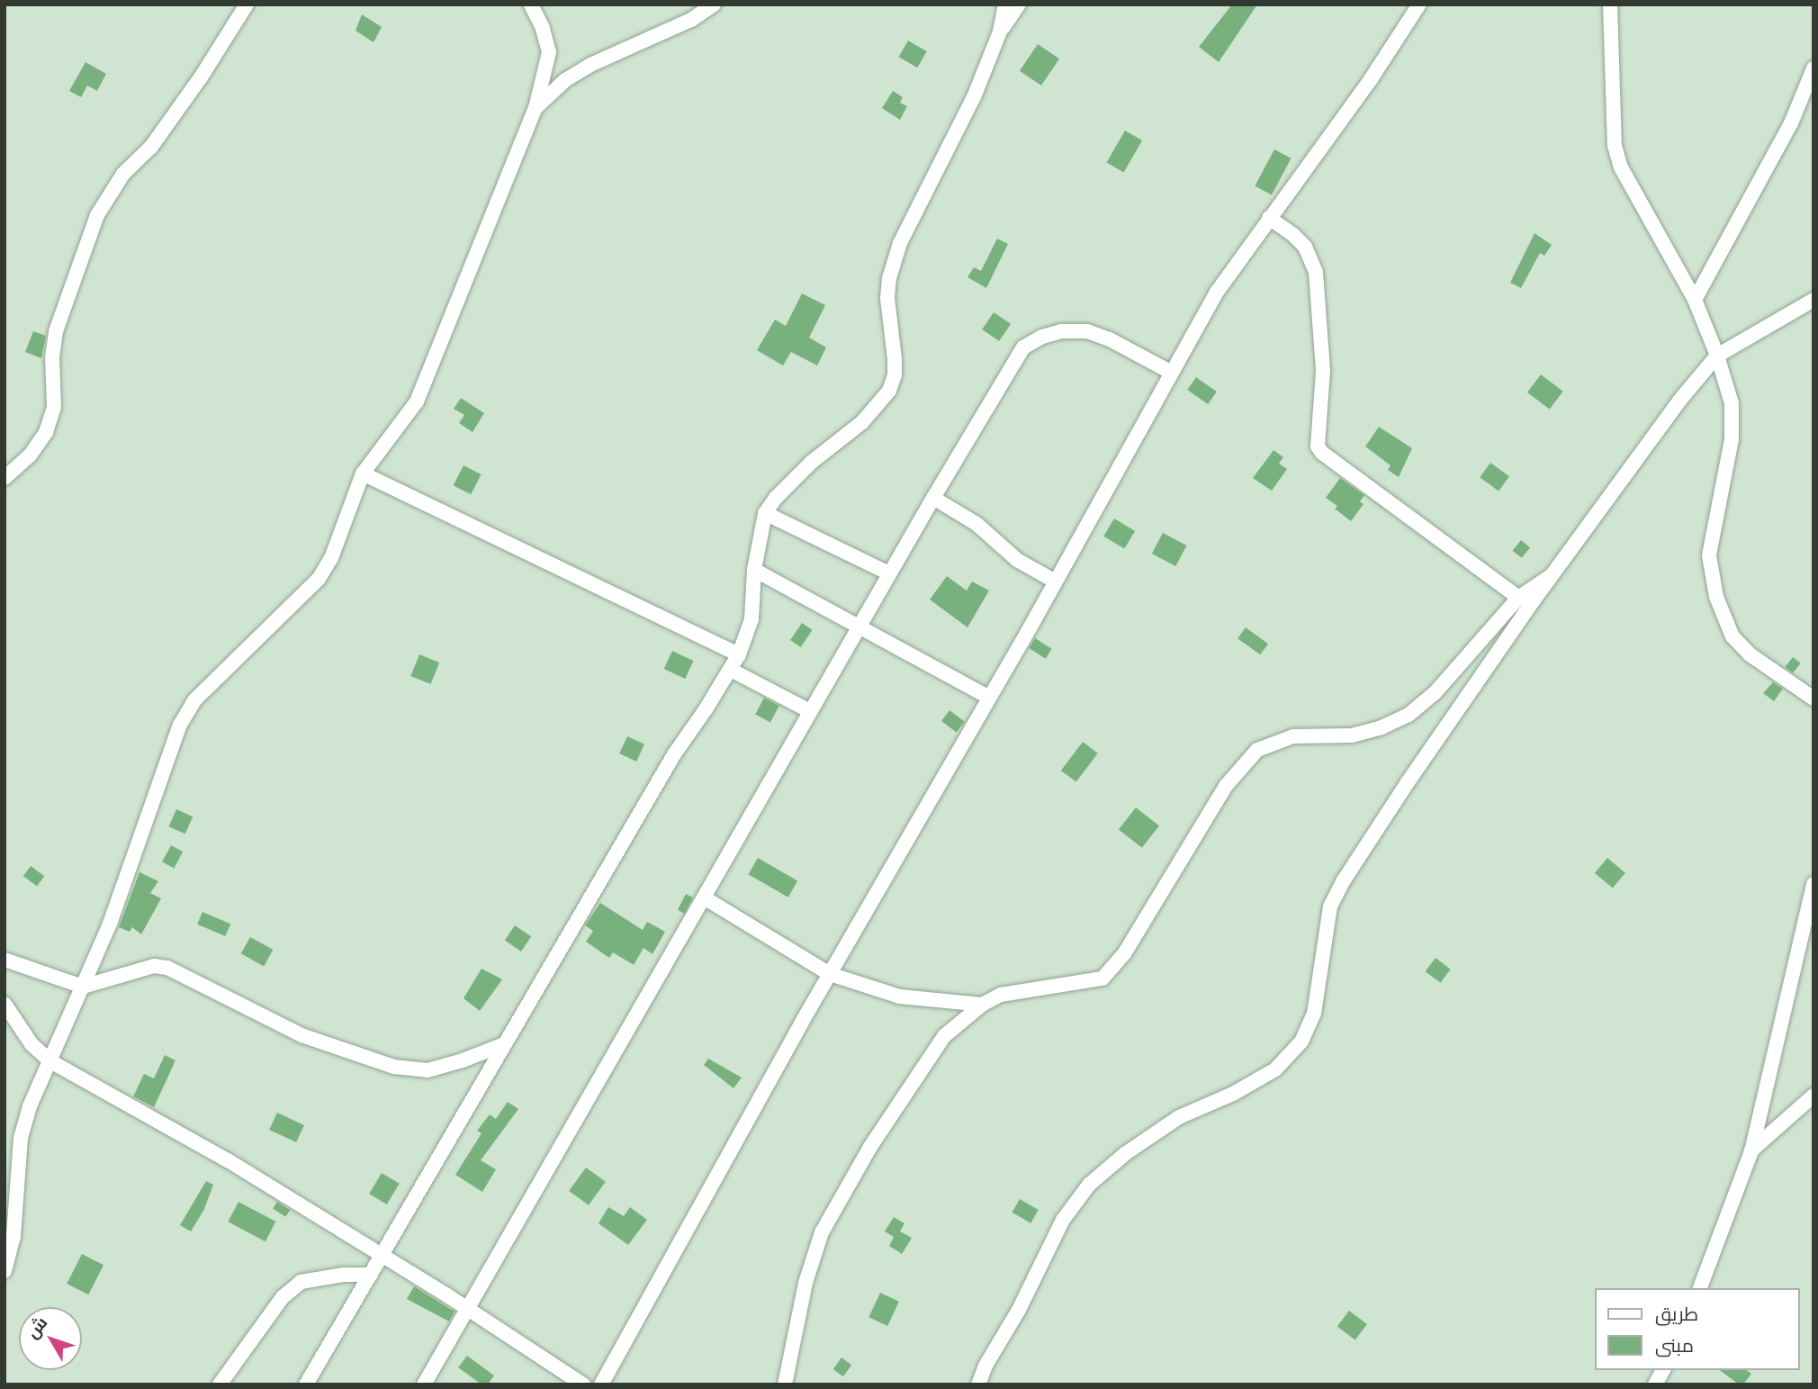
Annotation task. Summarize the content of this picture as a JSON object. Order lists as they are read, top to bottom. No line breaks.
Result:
{"legend":["طريق","مبنى"],"north":"top left"}
